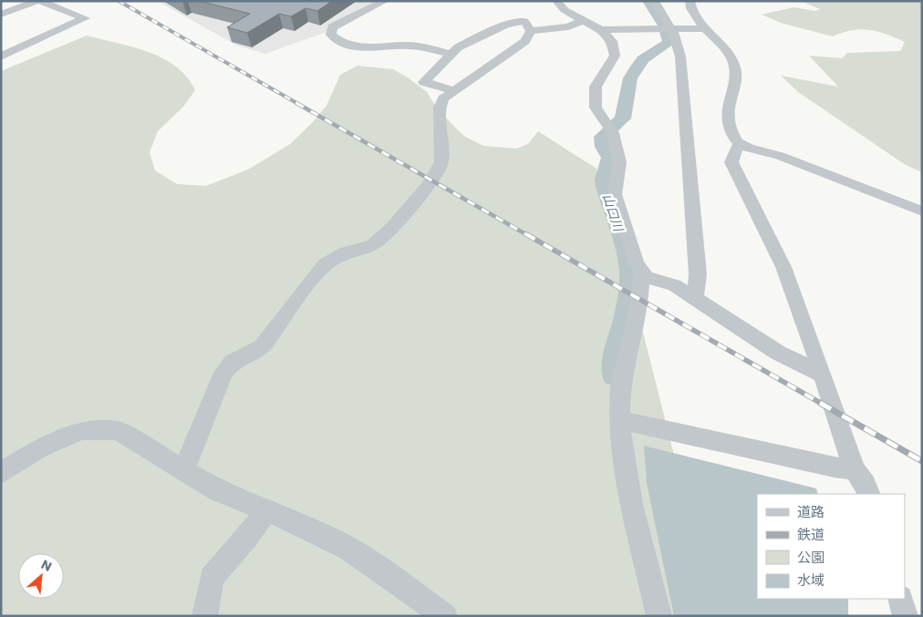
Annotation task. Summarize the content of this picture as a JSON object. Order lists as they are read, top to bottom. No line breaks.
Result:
{"water":["山口川"],"legend":["道路","鉄道","公園","水域"],"north":"top right"}
